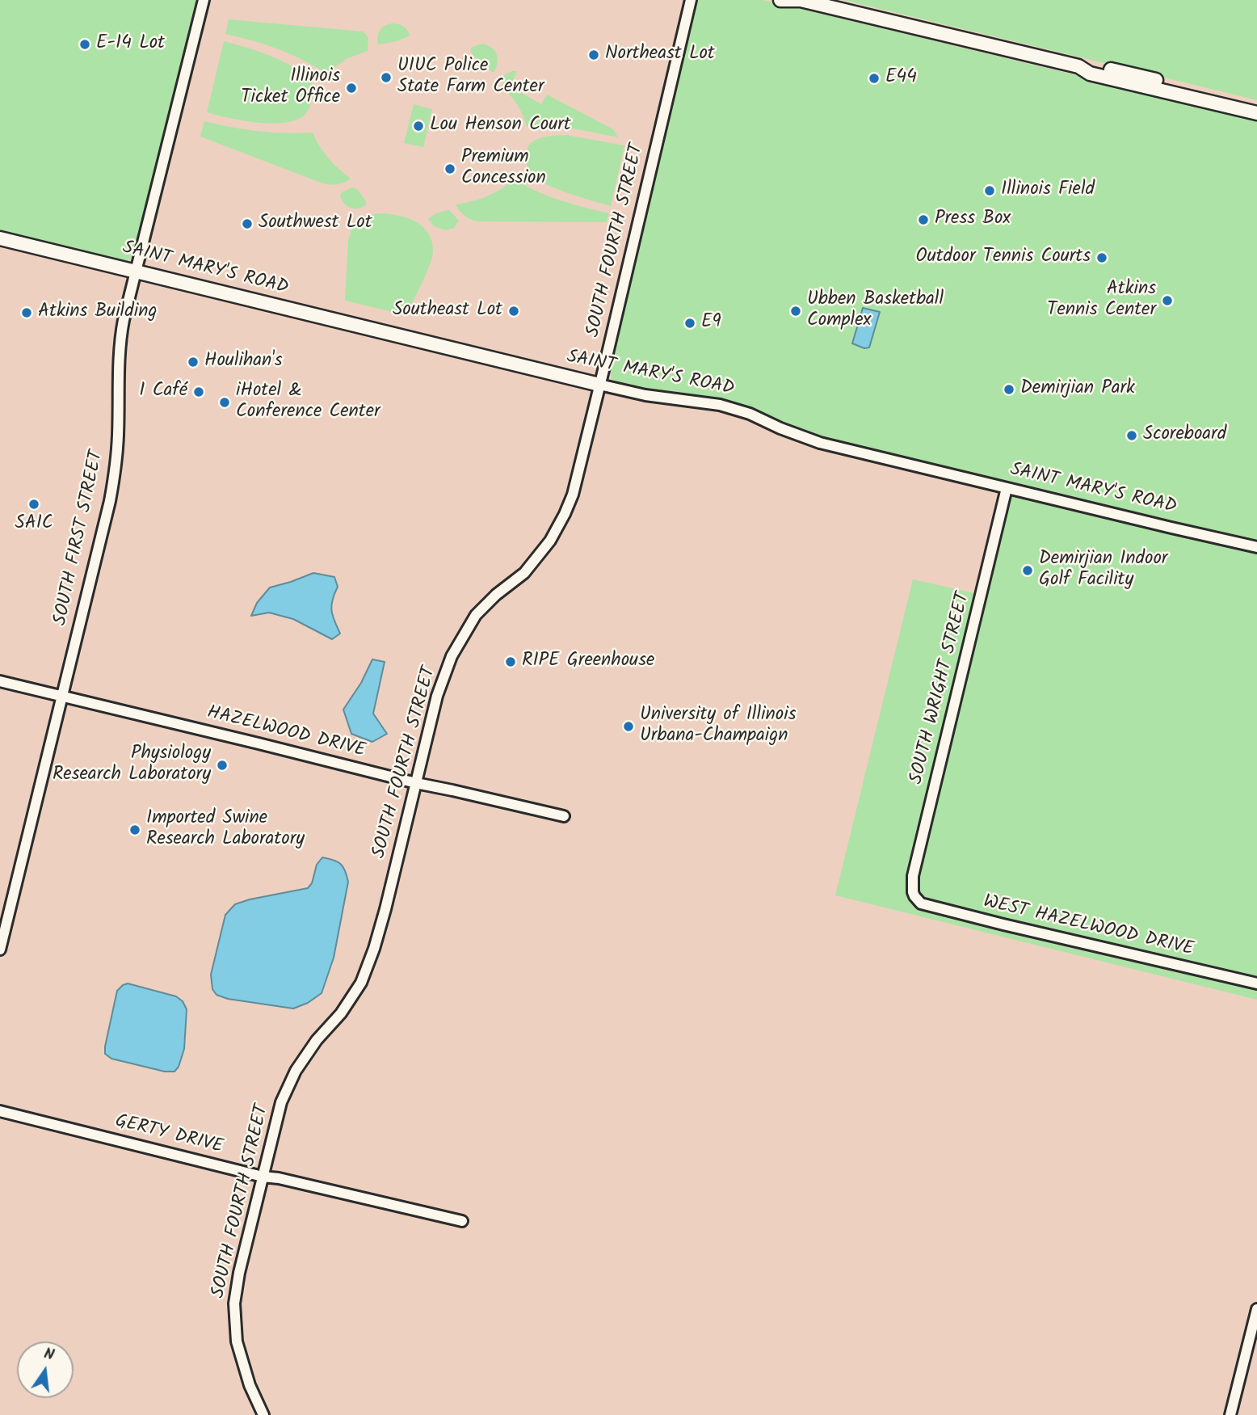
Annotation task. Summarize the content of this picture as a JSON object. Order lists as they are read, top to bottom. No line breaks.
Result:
{"streets":{"main road":["SAINT MARY'S ROAD"],"street":["SOUTH FOURTH STREET","SOUTH FIRST STREET","SOUTH WRIGHT STREET","HAZELWOOD DRIVE","WEST HAZELWOOD DRIVE","GERTY DRIVE"]},"crossings":[["SOUTH FOURTH STREET","SAINT MARY'S ROAD"],["SOUTH FOURTH STREET","HAZELWOOD DRIVE"],["SOUTH FOURTH STREET","GERTY DRIVE"],["SAINT MARY'S ROAD","SOUTH FIRST STREET"],["SAINT MARY'S ROAD","SOUTH WRIGHT STREET"],["SOUTH FIRST STREET","HAZELWOOD DRIVE"],["SOUTH WRIGHT STREET","WEST HAZELWOOD DRIVE"]],"places":["E-14 Lot","Northeast Lot","UIUC Police State Farm Center","E44","Illinois Ticket Office","Lou Henson Court","Premium Concession","Illinois Field","Press Box","Southwest Lot","Outdoor Tennis Courts","Atkins Tennis Center","Southeast Lot","Ubben Basketball Complex","Atkins Building","E9","Houlihan's","Demirjian Park","I Café","iHotel & Conference Center","Scoreboard","SAIC","Demirjian Indoor Golf Facility","RIPE Greenhouse","University of Illinois Urbana-Champaign","Physiology Research Laboratory","Imported Swine Research Laboratory"],"north":"top"}
